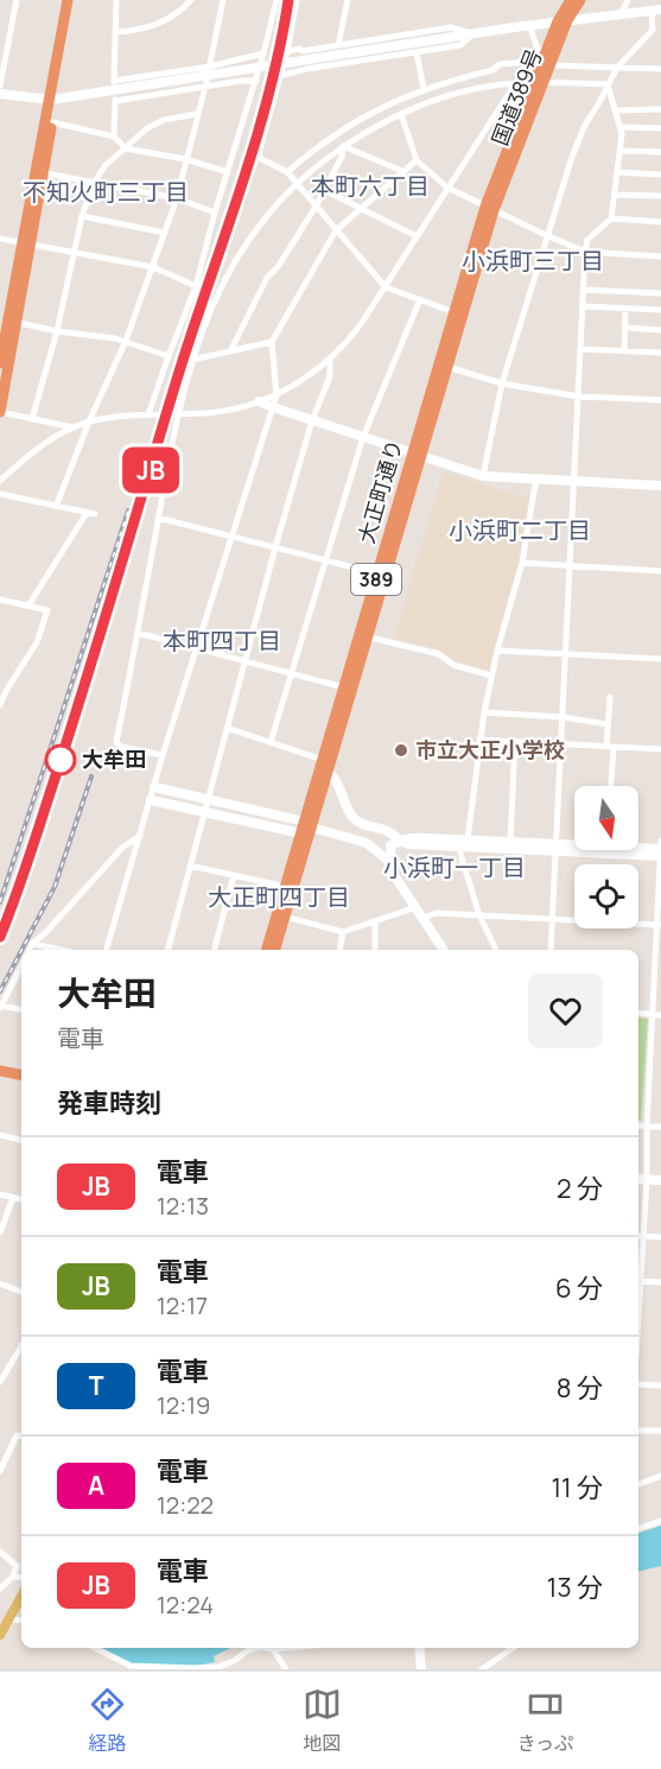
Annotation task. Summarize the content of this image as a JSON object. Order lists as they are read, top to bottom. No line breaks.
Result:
{"streets":{"highway":["国道389号","大正町通り","389"]},"crossings":[["国道389号","大正町通り"]],"districts":["本町六丁目","不知火町三丁目","小浜町三丁目","小浜町二丁目","本町四丁目","小浜町一丁目","大正町四丁目"],"places":["市立大正小学校","大牟田"],"north":"bottom","page":{"on_map":"JB","heading":[["大牟田","電車"],"発車時刻"],"list":[{"mark":"JB","name":"電車","note":"12:13","value":"2 分"},{"mark":"JB","name":"電車","note":"12:17","value":"6 分"},{"mark":"T","name":"電車","note":"12:19","value":"8 分"},{"mark":"A","name":"電車","note":"12:22","value":"11 分"},{"mark":"JB","name":"電車","note":"12:24","value":"13 分"}],"tabs":["経路","地図","きっぷ"]}}
